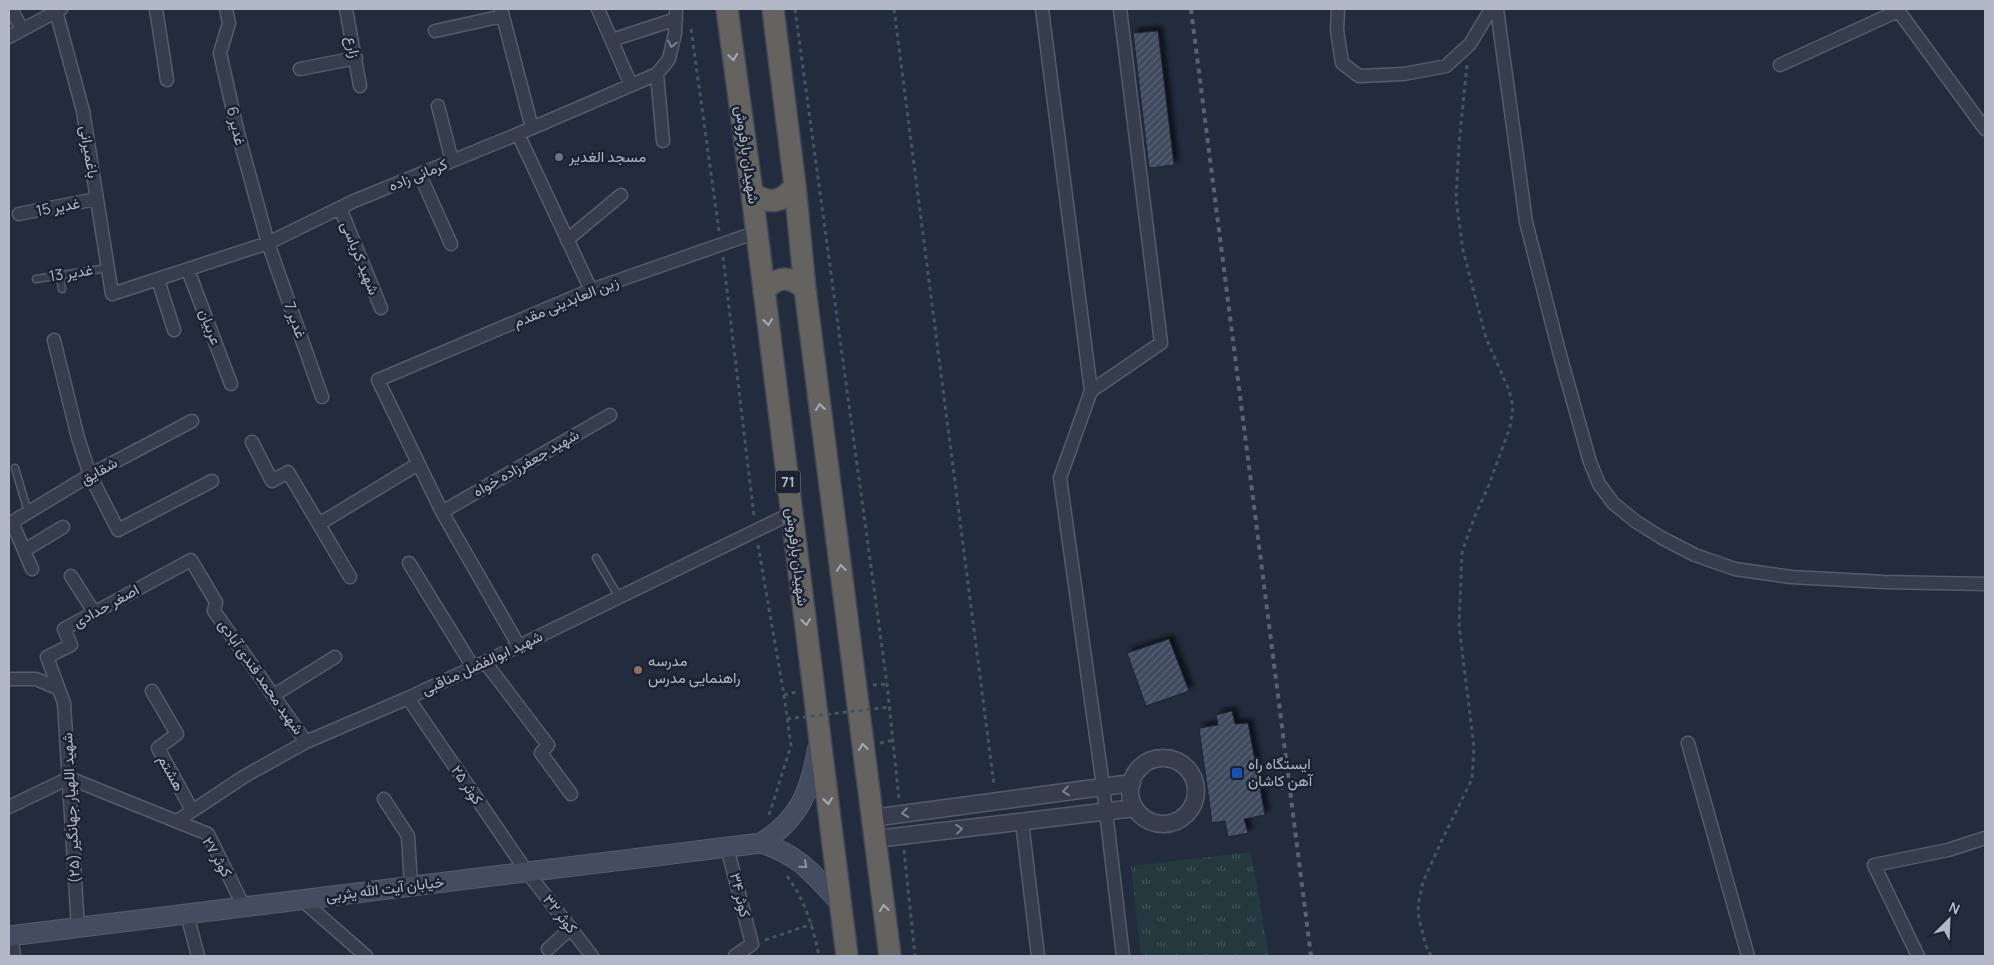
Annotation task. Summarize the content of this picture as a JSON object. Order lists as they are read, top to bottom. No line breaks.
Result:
{"streets":{"highway":["شهیدان بارفروش","71"],"main road":["خیابان آیت الله یثربی"],"street":["زارع","غدیر 6","باغمیرانی","کرمانی زاده","غدیر 15","شهید کرباسی","زین العابدینی مقدم","غدیر 7","عربیان","شهید جعفرزاده خواه","شقایق","اصغر حدادی","شهید ابوالفضل مناقبی","شهید محمد قندی آبادی","هشتم","کوثر ۲۵","شهید اللهیار جهانگیر (۲۵)","کوثر ۲۷","کوثر ۳۴","کوثر ۳۲"],"lane":["غدیر 13"]},"crossings":[["غدیر 6","کرمانی زاده"],["غدیر 6","غدیر 7"],["باغمیرانی","کرمانی زاده"],["باغمیرانی","غدیر 15"],["باغمیرانی","غدیر 13"],["شهیدان بارفروش","زین العابدینی مقدم"],["شهیدان بارفروش","شهید ابوالفضل مناقبی"],["کرمانی زاده","شهید کرباسی"],["کرمانی زاده","غدیر 7"],["کرمانی زاده","عربیان"],["اصغر حدادی","شهید محمد قندی آبادی"],["اصغر حدادی","شهید اللهیار جهانگیر (۲۵)"],["شهید ابوالفضل مناقبی","شهید محمد قندی آبادی"],["شهید ابوالفضل مناقبی","هشتم"],["شهید ابوالفضل مناقبی","کوثر ۲۵"],["شهید ابوالفضل مناقبی","کوثر ۲۷"],["کوثر ۲۵","خیابان آیت الله یثربی"],["کوثر ۲۵","کوثر ۳۲"],["شهید اللهیار جهانگیر (۲۵)","کوثر ۲۷"],["شهید اللهیار جهانگیر (۲۵)","خیابان آیت الله یثربی"],["کوثر ۲۷","خیابان آیت الله یثربی"],["خیابان آیت الله یثربی","کوثر ۳۴"],["خیابان آیت الله یثربی","کوثر ۳۲"]],"places":{"other":["مسجد الغدیر","مدرسه راهنمایی مدرس"],"transit":["ایستگاه راه آهن کاشان"]},"north":"top right"}
